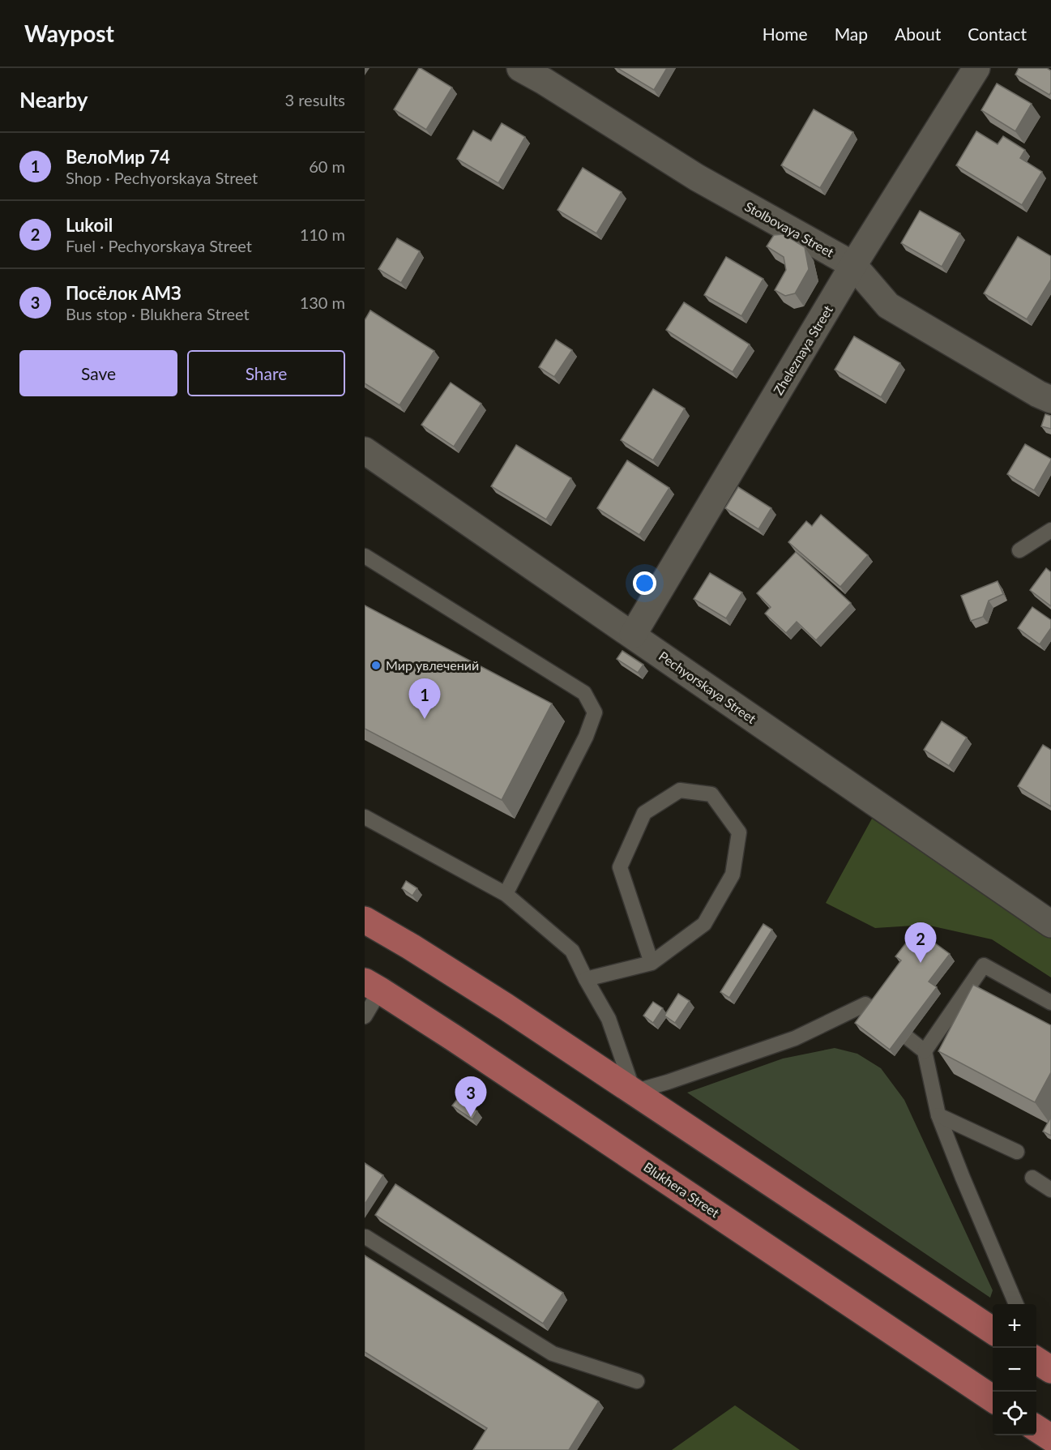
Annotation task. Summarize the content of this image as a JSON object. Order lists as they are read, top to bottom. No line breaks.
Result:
{"streets":{"main road":["Blukhera Street"],"street":["Stolbovaya Street","Zheleznaya Street","Pechyorskaya Street"]},"crossings":[["Stolbovaya Street","Zheleznaya Street"],["Zheleznaya Street","Pechyorskaya Street"]],"places":["Мир увлечений"],"page":{"header":"Waypost","nav":["Home","Map","About","Contact"],"heading":["Nearby","3 results"],"list":[{"mark":"1","name":"ВелоМир 74","note":"Shop · Pechyorskaya Street","value":"60 m"},{"mark":"2","name":"Lukoil","note":"Fuel · Pechyorskaya Street","value":"110 m"},{"mark":"3","name":"Посёлок АМЗ","note":"Bus stop · Blukhera Street","value":"130 m"}],"buttons":["Save","Share"],"pins":["1","2","3"],"map_buttons":["+","−"]}}
